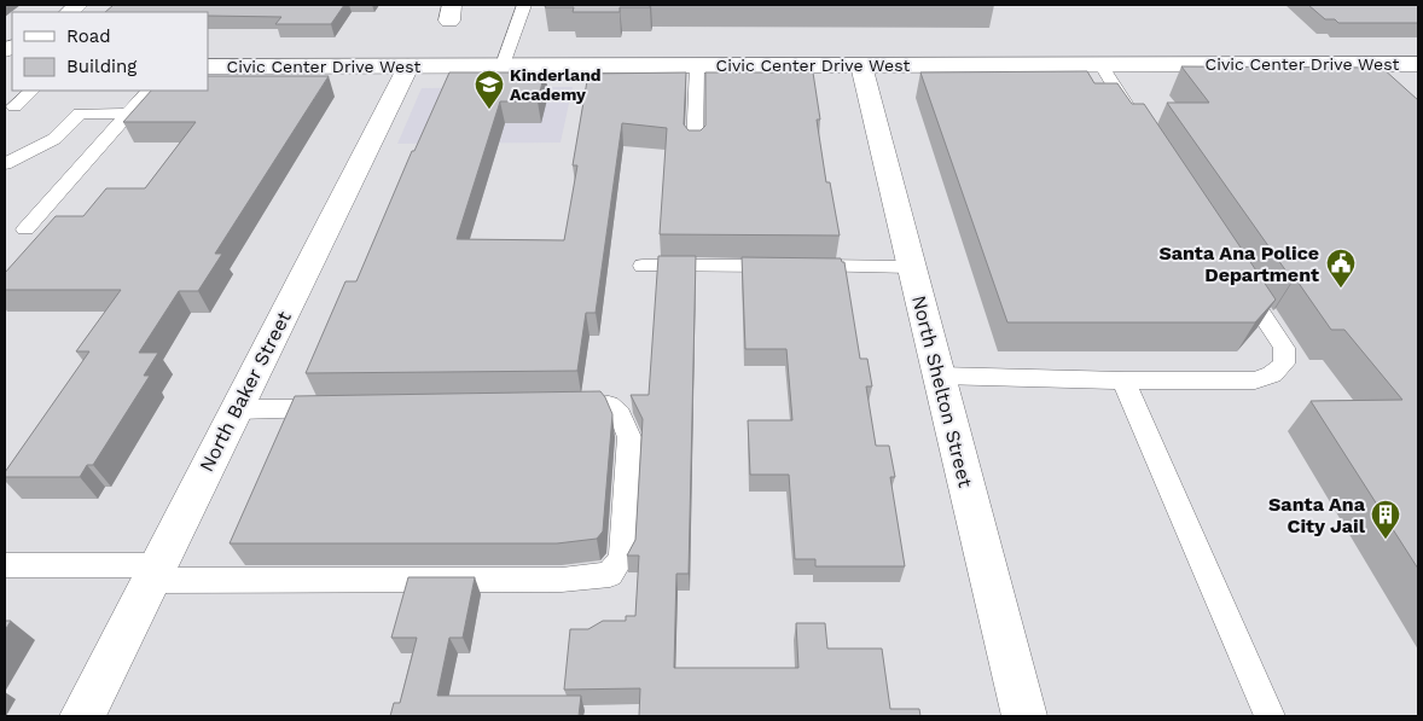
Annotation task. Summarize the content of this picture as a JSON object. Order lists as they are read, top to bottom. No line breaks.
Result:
{"streets":{"street":["Civic Center Drive West","North Baker Street","North Shelton Street"]},"crossings":[["Civic Center Drive West","North Baker Street"],["Civic Center Drive West","North Shelton Street"]],"places":{"school or university":["Kinderland Academy"],"public building":["Santa Ana Police Department"],"building":["Santa Ana City Jail"]},"legend":["Road","Building"]}
